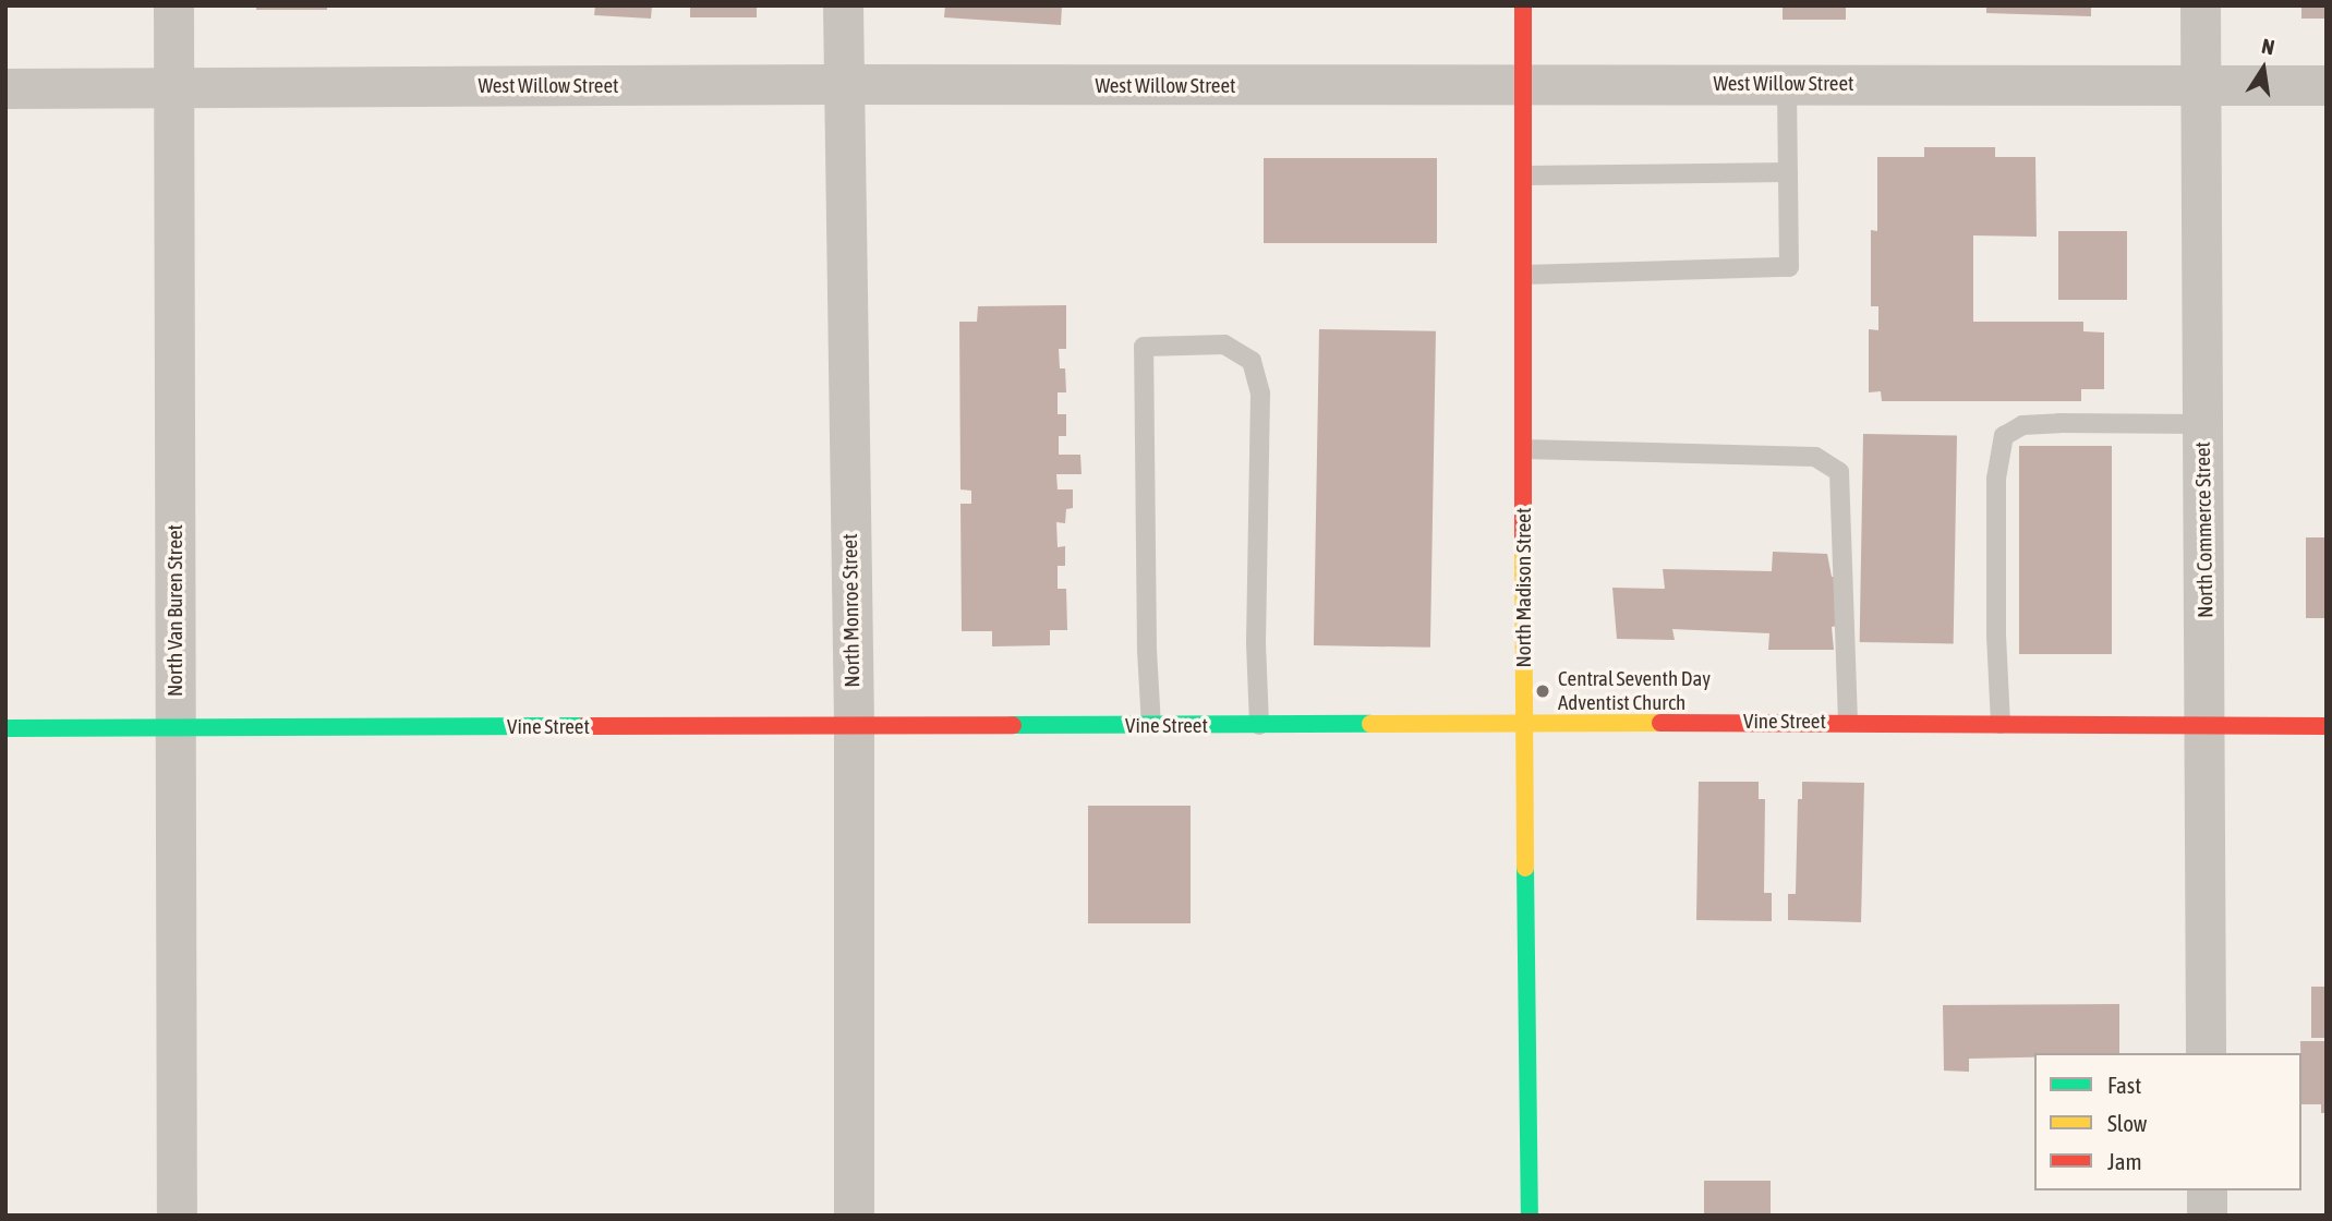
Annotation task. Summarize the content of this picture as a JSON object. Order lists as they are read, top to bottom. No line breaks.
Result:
{"streets":{"street":["West Willow Street","North Commerce Street","North Madison Street","North Van Buren Street","North Monroe Street","Vine Street"]},"crossings":[["West Willow Street","North Commerce Street"],["West Willow Street","North Madison Street"],["West Willow Street","North Van Buren Street"],["West Willow Street","North Monroe Street"],["North Commerce Street","Vine Street"],["North Madison Street","Vine Street"],["North Van Buren Street","Vine Street"],["North Monroe Street","Vine Street"]],"places":["Central Seventh Day Adventist Church"],"legend":["Fast","Slow","Jam"],"north":"top"}
